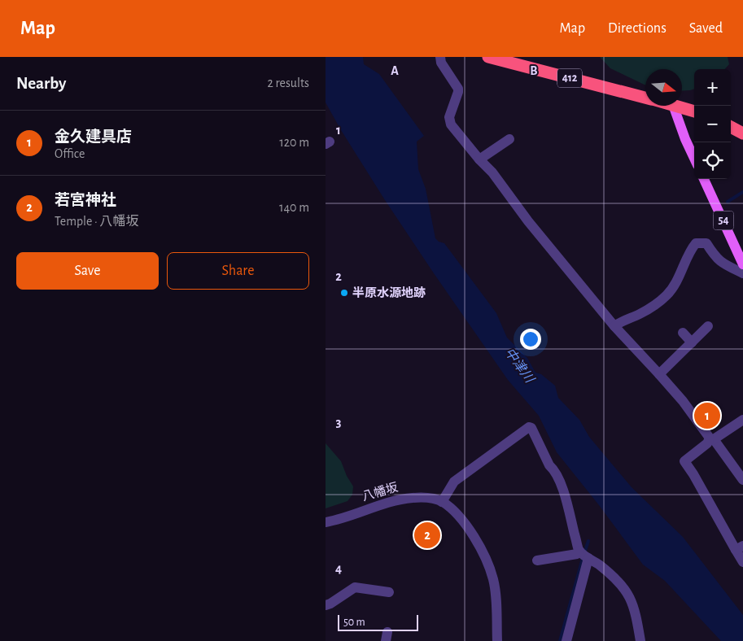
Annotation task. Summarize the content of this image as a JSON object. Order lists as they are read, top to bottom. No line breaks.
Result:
{"streets":{"highway":["412"],"main road":["54"],"street":["八幡坂"]},"water":["中津川"],"places":["半原水源地跡"],"scale_bar":"50 m","north":"right","page":{"header":"Map","nav":["Map","Directions","Saved"],"heading":["Nearby","2 results"],"map_buttons":["+","−"],"list":[{"mark":"1","name":"金久建具店","note":"Office","value":"120 m"},{"mark":"2","name":"若宮神社","note":"Temple · 八幡坂","value":"140 m"}],"buttons":["Save","Share"],"pins":["1","2"],"scale":"50 m"},"grid":{"columns":["A","B"],"rows":["1","2","3","4"]}}
